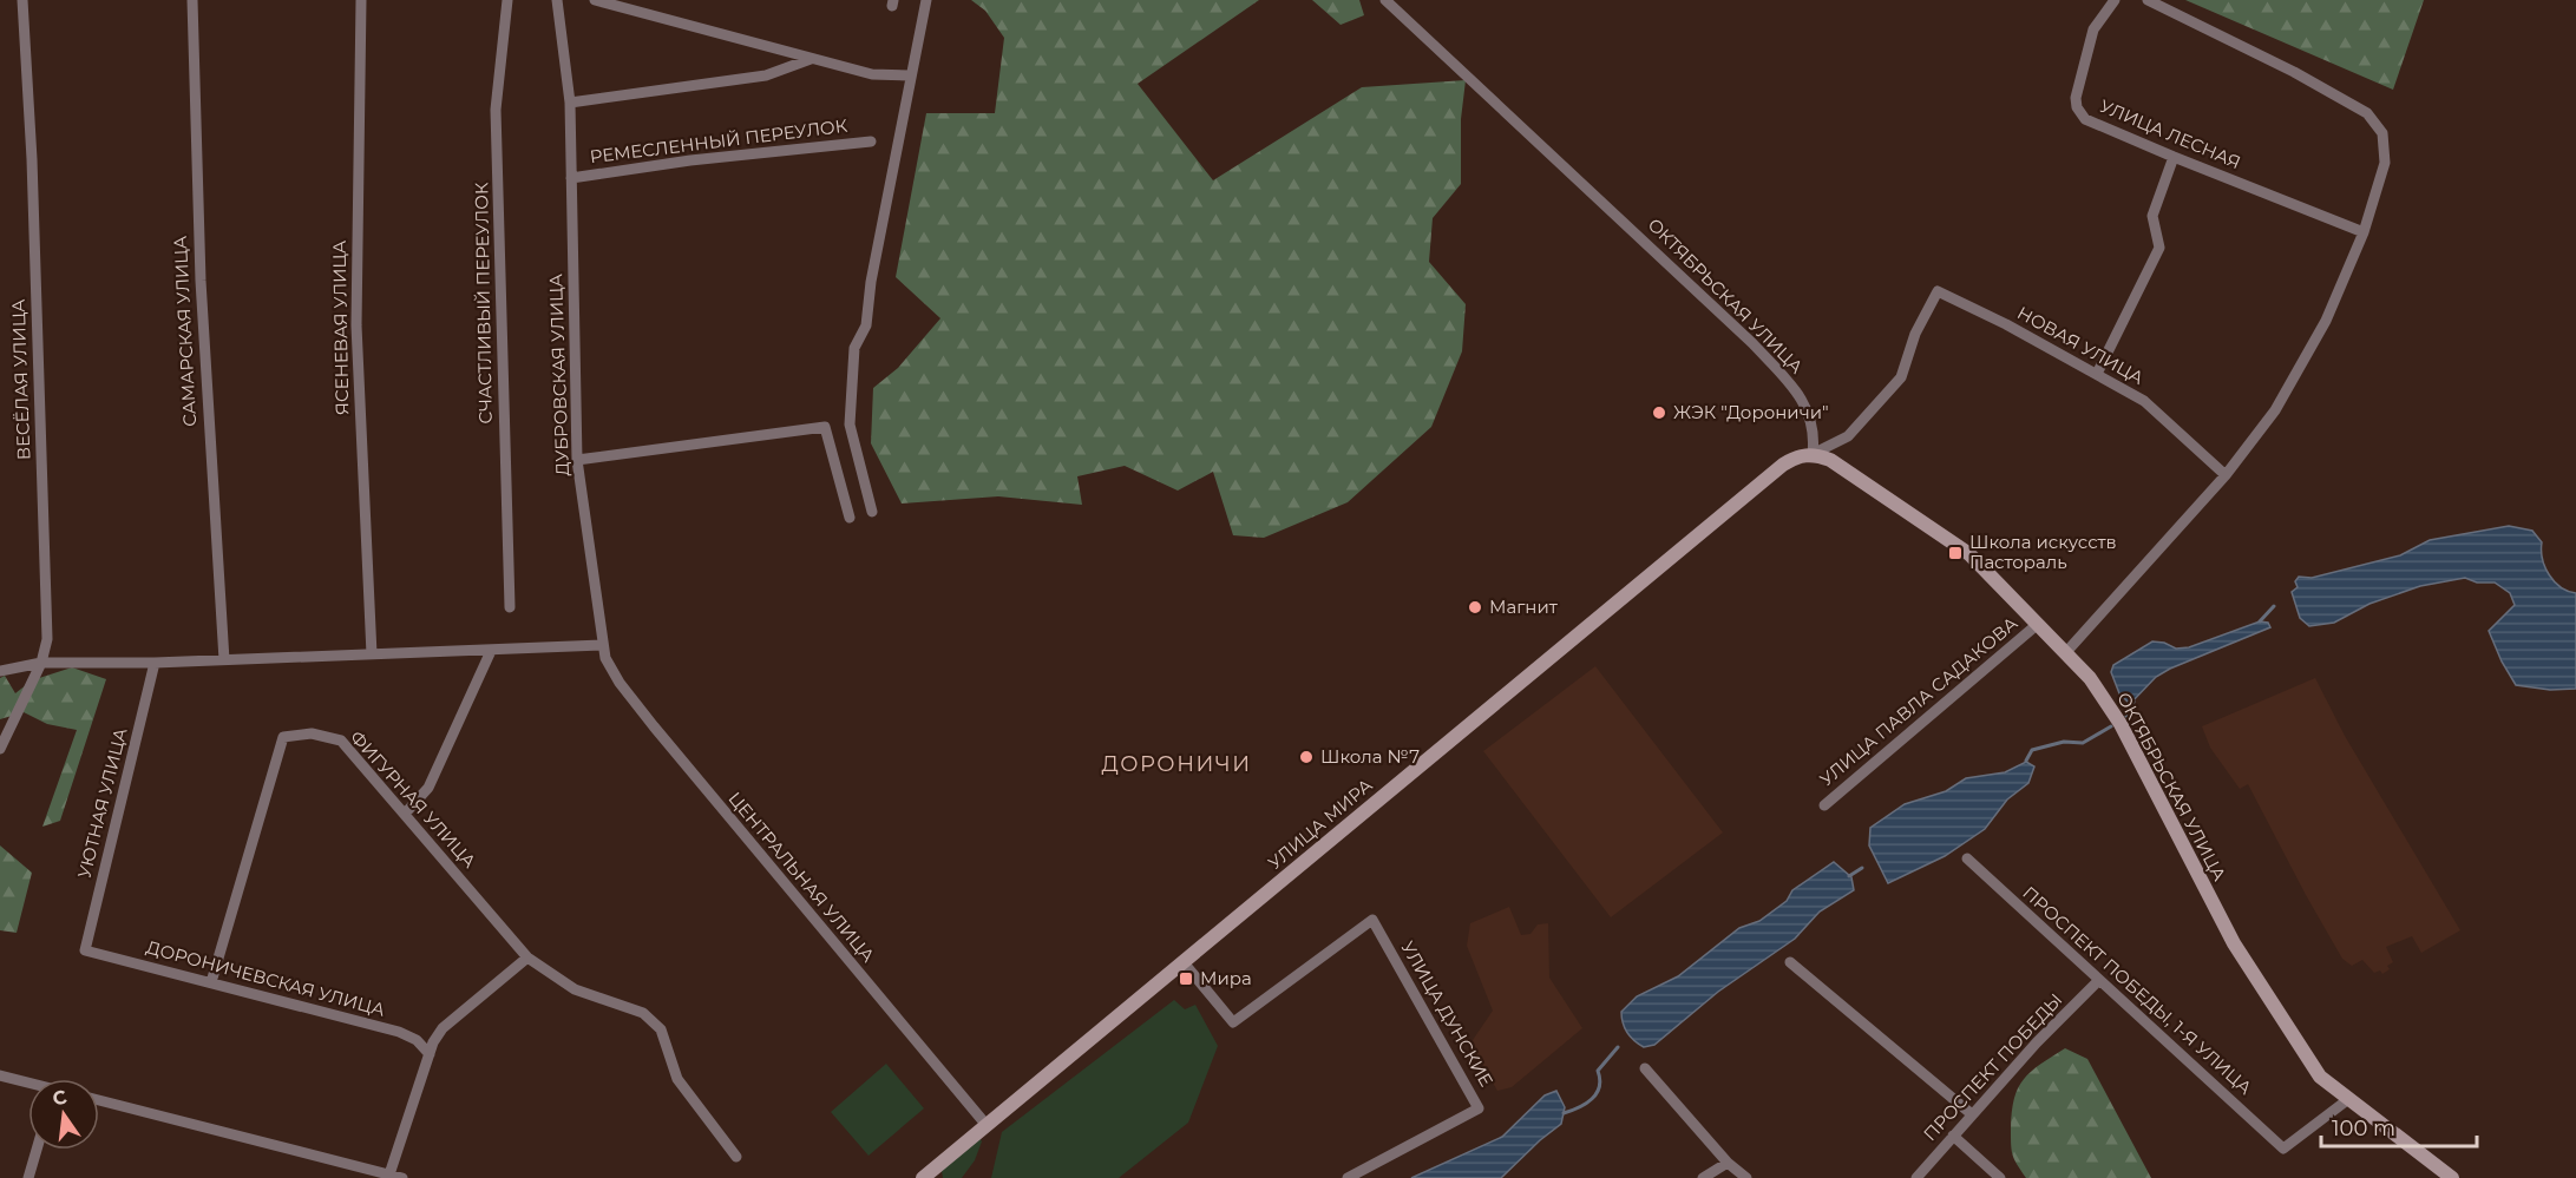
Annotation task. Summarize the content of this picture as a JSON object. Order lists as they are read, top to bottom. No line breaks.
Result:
{"streets":{"street":["УЛИЦА ЛЕСНАЯ","РЕМЕСЛЕННЫЙ ПЕРЕУЛОК","ОКТЯБРЬСКАЯ УЛИЦА","СЧАСТЛИВЫЙ ПЕРЕУЛОК","ЯСЕНЕВАЯ УЛИЦА","САМАРСКАЯ УЛИЦА","НОВАЯ УЛИЦА","ДУБРОВСКАЯ УЛИЦА","ВЕСЁЛАЯ УЛИЦА","УЛИЦА ПАВЛА САДАКОВА","ФИГУРНАЯ УЛИЦА","УЮТНАЯ УЛИЦА","УЛИЦА МИРА","ЦЕНТРАЛЬНАЯ УЛИЦА","ДОРОНИЧЕВСКАЯ УЛИЦА","ПРОСПЕКТ ПОБЕДЫ, 1-Я УЛИЦА","УЛИЦА ДУНСКИЕ","ПРОСПЕКТ ПОБЕДЫ"]},"crossings":[["РЕМЕСЛЕННЫЙ ПЕРЕУЛОК","ДУБРОВСКАЯ УЛИЦА"],["ОКТЯБРЬСКАЯ УЛИЦА","НОВАЯ УЛИЦА"],["ОКТЯБРЬСКАЯ УЛИЦА","УЛИЦА ПАВЛА САДАКОВА"],["ОКТЯБРЬСКАЯ УЛИЦА","УЛИЦА МИРА"],["ОКТЯБРЬСКАЯ УЛИЦА","ПРОСПЕКТ ПОБЕДЫ, 1-Я УЛИЦА"],["НОВАЯ УЛИЦА","УЛИЦА МИРА"],["ДУБРОВСКАЯ УЛИЦА","ЦЕНТРАЛЬНАЯ УЛИЦА"],["ФИГУРНАЯ УЛИЦА","ДОРОНИЧЕВСКАЯ УЛИЦА"],["УЮТНАЯ УЛИЦА","ДОРОНИЧЕВСКАЯ УЛИЦА"],["УЛИЦА МИРА","ЦЕНТРАЛЬНАЯ УЛИЦА"],["УЛИЦА МИРА","УЛИЦА ДУНСКИЕ"],["ПРОСПЕКТ ПОБЕДЫ, 1-Я УЛИЦА","ПРОСПЕКТ ПОБЕДЫ"]],"districts":["ДОРОНИЧИ"],"places":{"other":["ЖЭК \"Дороничи\"","Магнит","Школа №7"],"transit":["Школа искусств Пастораль","Мира"]},"scale_bar":"100 m","north":"top"}
